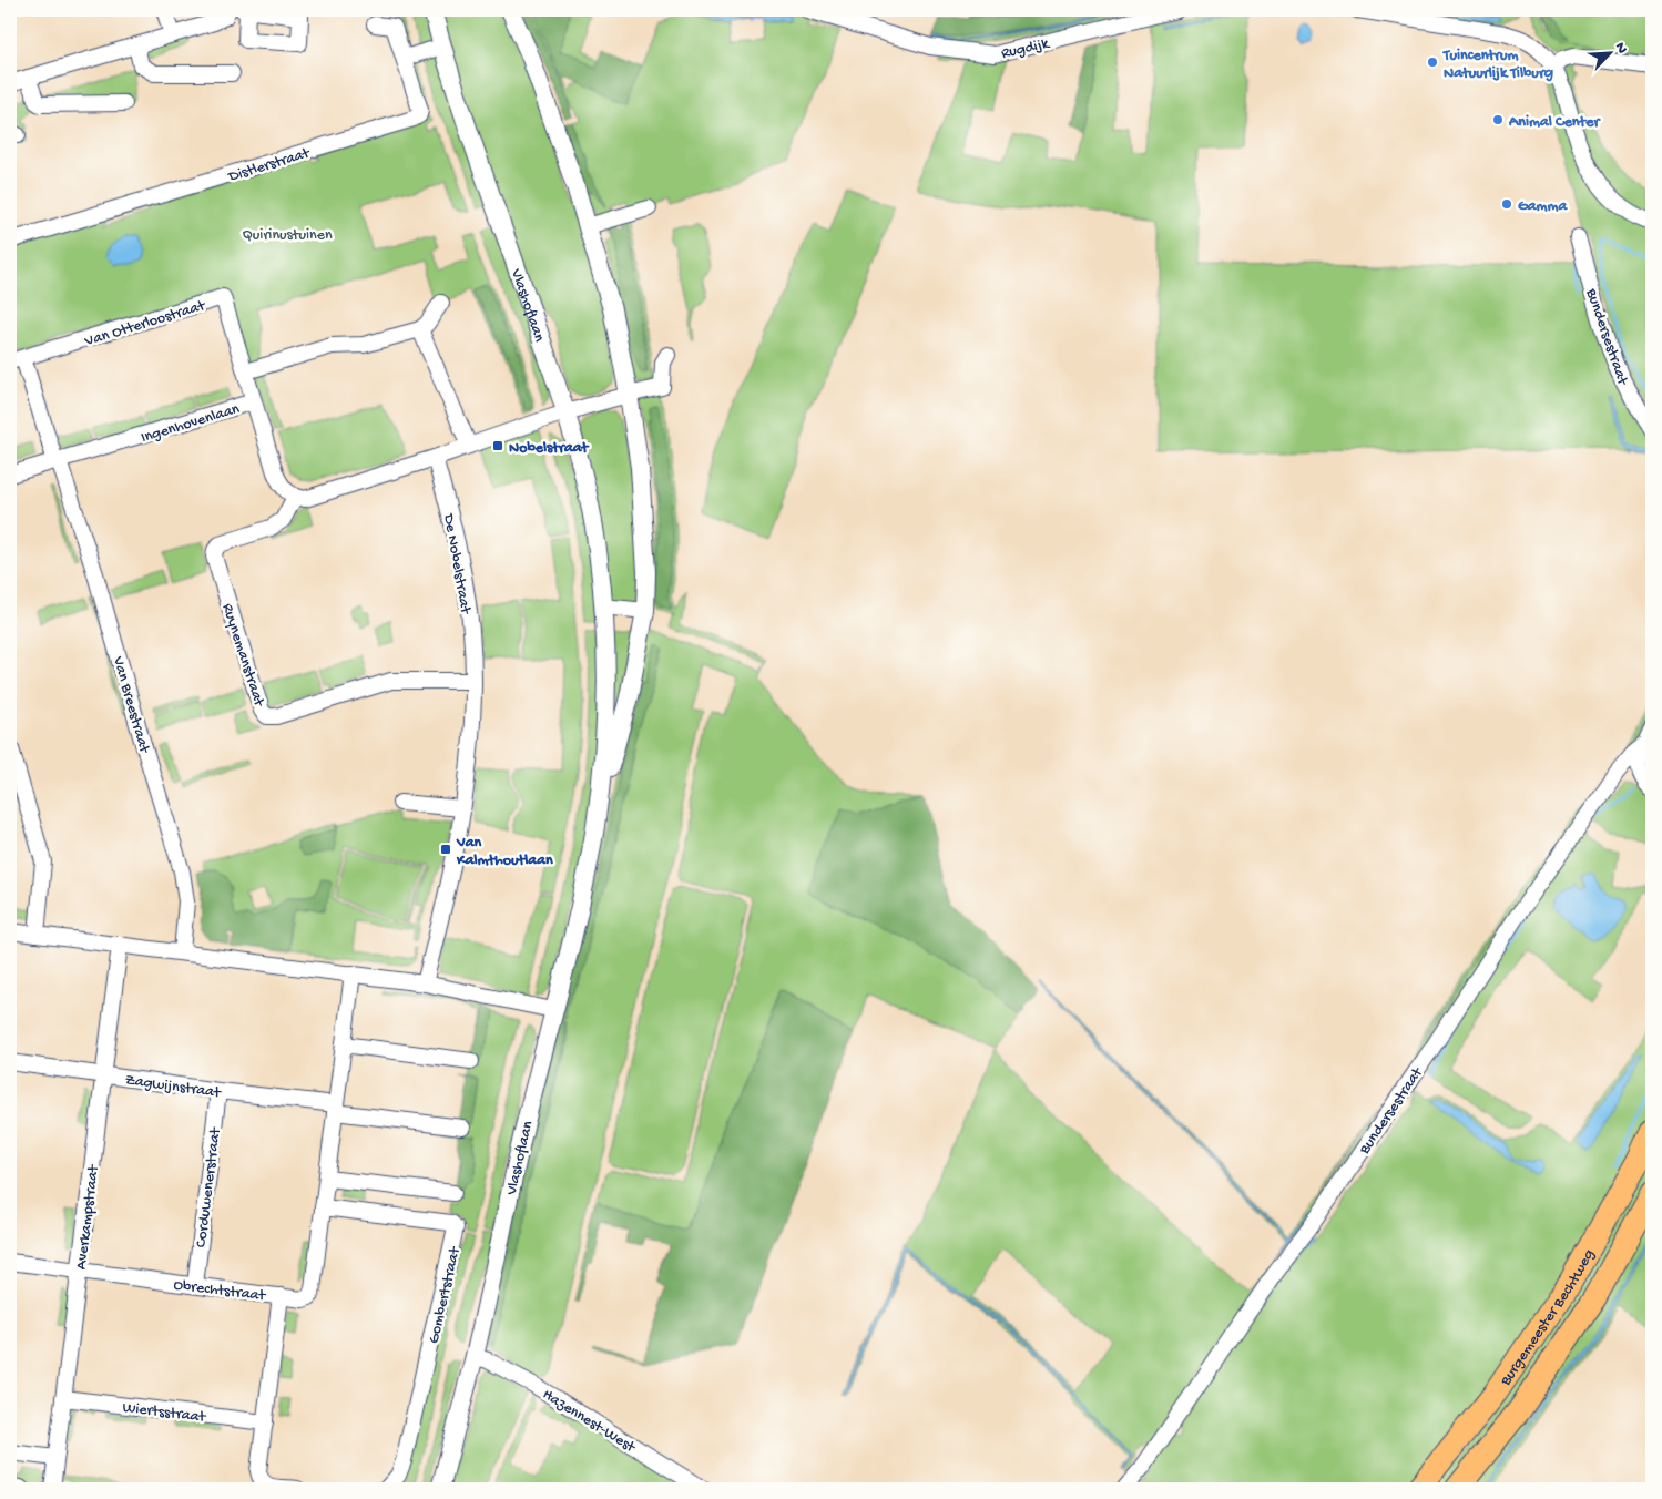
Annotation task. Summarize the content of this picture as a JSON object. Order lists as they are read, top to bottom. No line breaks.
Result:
{"streets":{"main road":["Burgemeester Bechtweg"],"street":["Rugdijk","Distlerstraat","Vlashoflaan","Van Otterloostraat","Bundersestraat","Ingenhovenlaan","De Nobelstraat","Ruynemanstraat","Van Breestraat","Zagwijnstraat","Corduwenerstraat","Averkampstraat","Obrechtstraat","Gombertstraat","Wiertsstraat","Hazennest-West"]},"crossings":[["Vlashoflaan","Hazennest-West"],["Van Otterloostraat","Ingenhovenlaan"],["Van Otterloostraat","Van Breestraat"],["Ingenhovenlaan","Ruynemanstraat"],["Ingenhovenlaan","Van Breestraat"],["De Nobelstraat","Ruynemanstraat"],["Zagwijnstraat","Corduwenerstraat"],["Zagwijnstraat","Averkampstraat"],["Zagwijnstraat","Obrechtstraat"],["Corduwenerstraat","Obrechtstraat"],["Averkampstraat","Obrechtstraat"],["Averkampstraat","Wiertsstraat"],["Obrechtstraat","Gombertstraat"]],"parks":["Quirinustuinen"],"places":{"other":["Tuincentrum Natuurlijk Tilburg","Animal Center","Gamma"],"transit":["Nobelstraat","Van Kalmthoutlaan"]},"north":"top right"}
